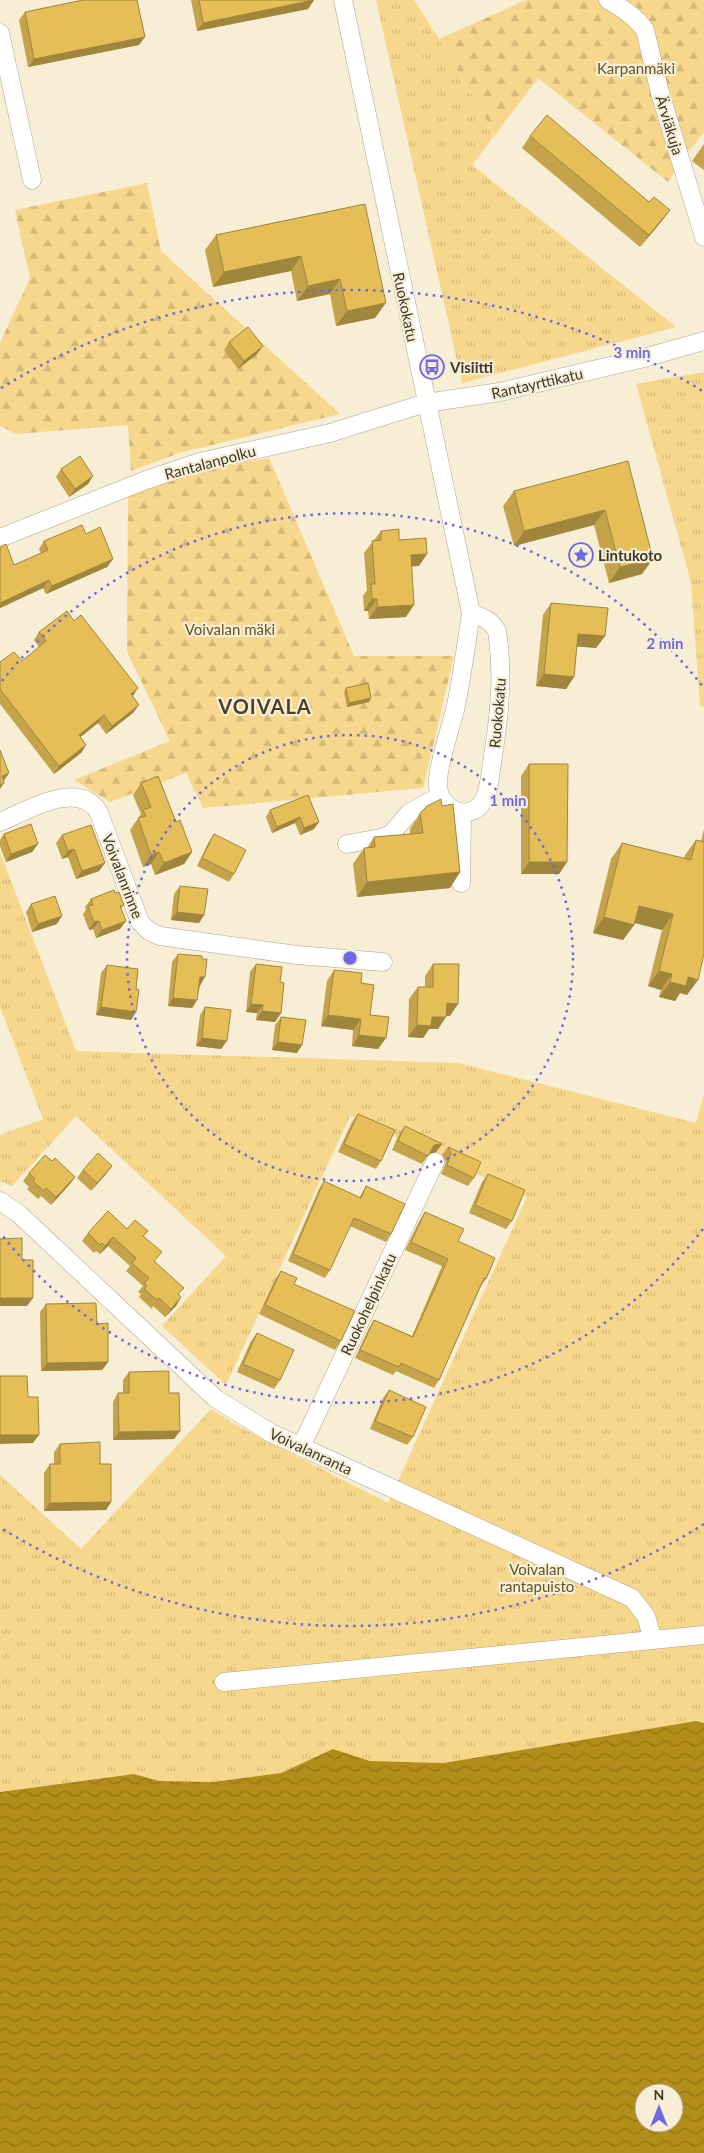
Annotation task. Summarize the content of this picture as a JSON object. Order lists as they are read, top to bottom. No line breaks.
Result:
{"streets":{"street":["Ärviäkuja","Ruokokatu","Rantayrttikatu","Rantalanpolku","Voivalanrinne","Ruokohelpinkatu","Voivalanranta"]},"crossings":[["Ruokokatu","Rantayrttikatu"],["Ruokokatu","Rantalanpolku"],["Rantayrttikatu","Rantalanpolku"],["Ruokohelpinkatu","Voivalanranta"]],"districts":["VOIVALA"],"parks":["Karpanmäki","Voivalan mäki","Voivalan rantapuisto"],"places":{"bus stop":["Visiitti"],"place":["Lintukoto"]},"north":"top","rings":["3 min","2 min","1 min"]}
